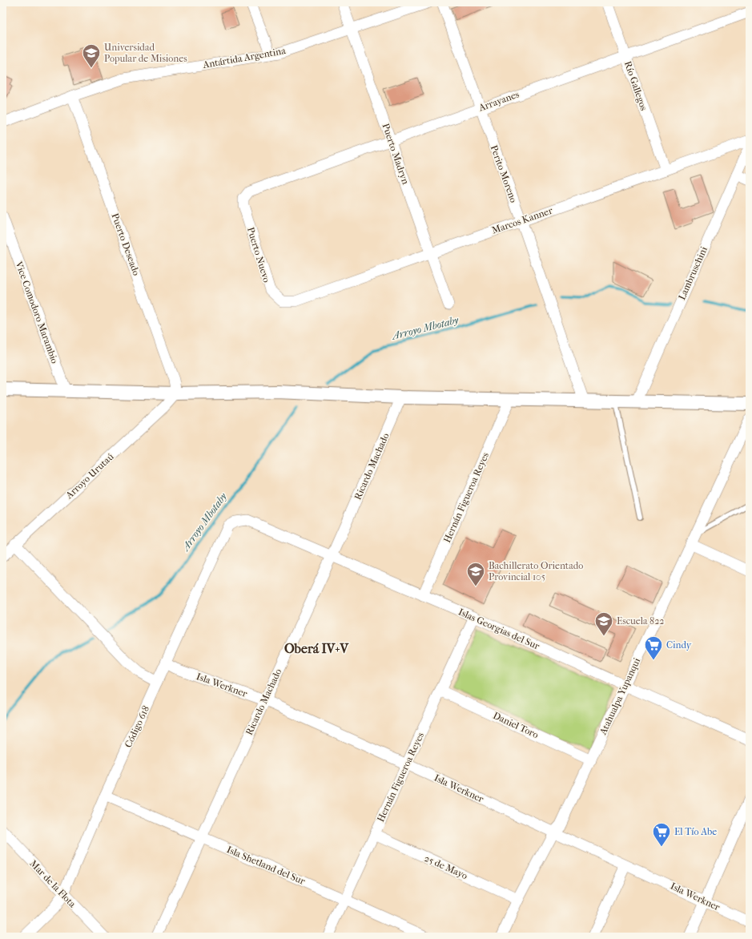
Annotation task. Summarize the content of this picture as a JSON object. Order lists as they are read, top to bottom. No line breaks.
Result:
{"streets":{"street":["Antártida Argentina","Río Gallegos","Arrayanes","Puerto Madryn","Perito Moreno","Marcos Kanner","Puerto Deseado","Puerto Nuevo","Lambruschini","Vice Comodoro Marambio","Ricardo Machado","Arroyo Urutaú","Hernán Figueroa Reyes","Islas Georgias del Sur","Isla Werkner","Atahualpa Yupanqui","Daniel Toro","Código 618","Isla Shetland del Sur","25 de Mayo","Mar de la Flota"]},"crossings":[["Antártida Argentina","Puerto Madryn"],["Antártida Argentina","Puerto Deseado"],["Río Gallegos","Arrayanes"],["Río Gallegos","Marcos Kanner"],["Arrayanes","Puerto Madryn"],["Arrayanes","Perito Moreno"],["Arrayanes","Puerto Nuevo"],["Puerto Madryn","Marcos Kanner"],["Perito Moreno","Marcos Kanner"],["Marcos Kanner","Puerto Nuevo"],["Puerto Deseado","Arroyo Urutaú"],["Ricardo Machado","Islas Georgias del Sur"],["Ricardo Machado","Isla Werkner"],["Ricardo Machado","Isla Shetland del Sur"],["Hernán Figueroa Reyes","Islas Georgias del Sur"],["Hernán Figueroa Reyes","Isla Werkner"],["Hernán Figueroa Reyes","Daniel Toro"],["Hernán Figueroa Reyes","Isla Shetland del Sur"],["Hernán Figueroa Reyes","25 de Mayo"],["Islas Georgias del Sur","Atahualpa Yupanqui"],["Islas Georgias del Sur","Código 618"],["Isla Werkner","Atahualpa Yupanqui"],["Isla Werkner","Código 618"],["Atahualpa Yupanqui","Daniel Toro"],["Atahualpa Yupanqui","25 de Mayo"],["Código 618","Isla Shetland del Sur"],["Código 618","Mar de la Flota"]],"districts":["Oberá IV+V"],"water":["Arroyo Mbotaby"],"places":{"school or university":["Universidad Popular de Misiones","Bachillerato Orientado Provincial 105","Escuela 822"],"supermarket":["Cindy","El Tío Abe"]}}
